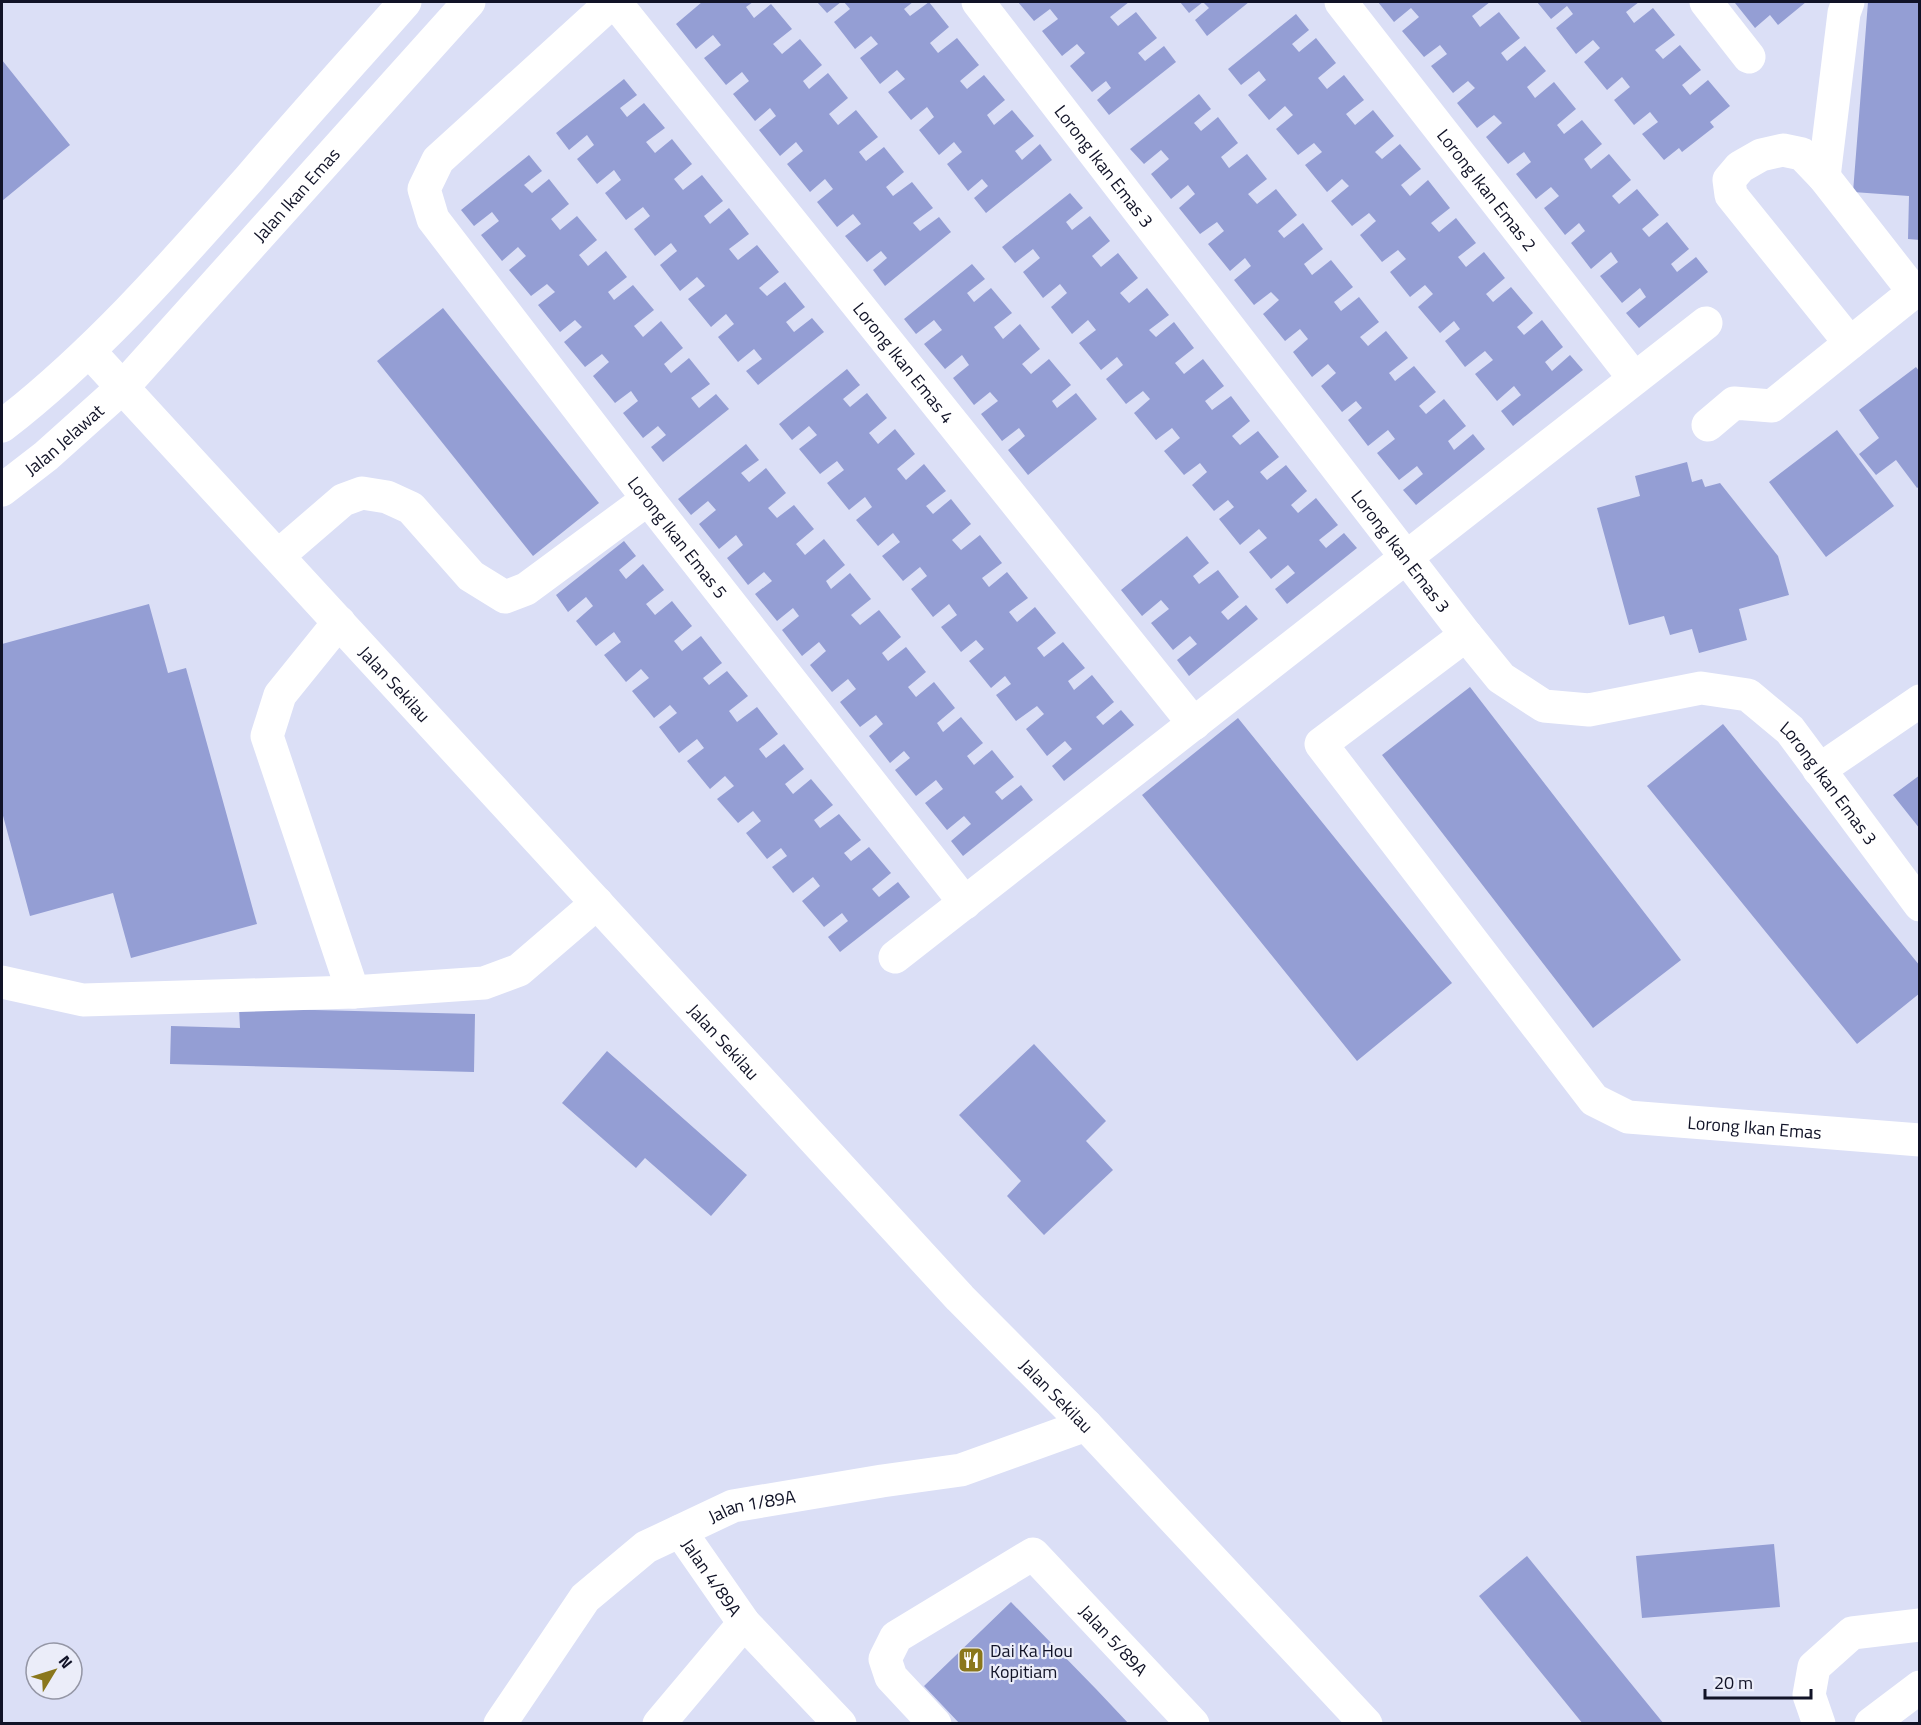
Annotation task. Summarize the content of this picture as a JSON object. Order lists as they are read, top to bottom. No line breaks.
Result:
{"streets":{"street":["Lorong Ikan Emas 3","Lorong Ikan Emas 2","Jalan Ikan Emas","Lorong Ikan Emas 4","Jalan Jelawat","Lorong Ikan Emas 5","Jalan Sekilau","Lorong Ikan Emas","Jalan 1/89A","Jalan 4/89A","Jalan 5/89A"]},"crossings":[["Lorong Ikan Emas 3","Lorong Ikan Emas"],["Jalan Ikan Emas","Jalan Jelawat"],["Jalan Ikan Emas","Jalan Sekilau"],["Lorong Ikan Emas 4","Lorong Ikan Emas 5"],["Jalan Jelawat","Jalan Sekilau"],["Jalan Sekilau","Jalan 1/89A"],["Jalan 1/89A","Jalan 4/89A"]],"places":{"restaurant":["Dai Ka Hou Kopitiam"]},"scale_bar":"20 m","north":"top right"}
